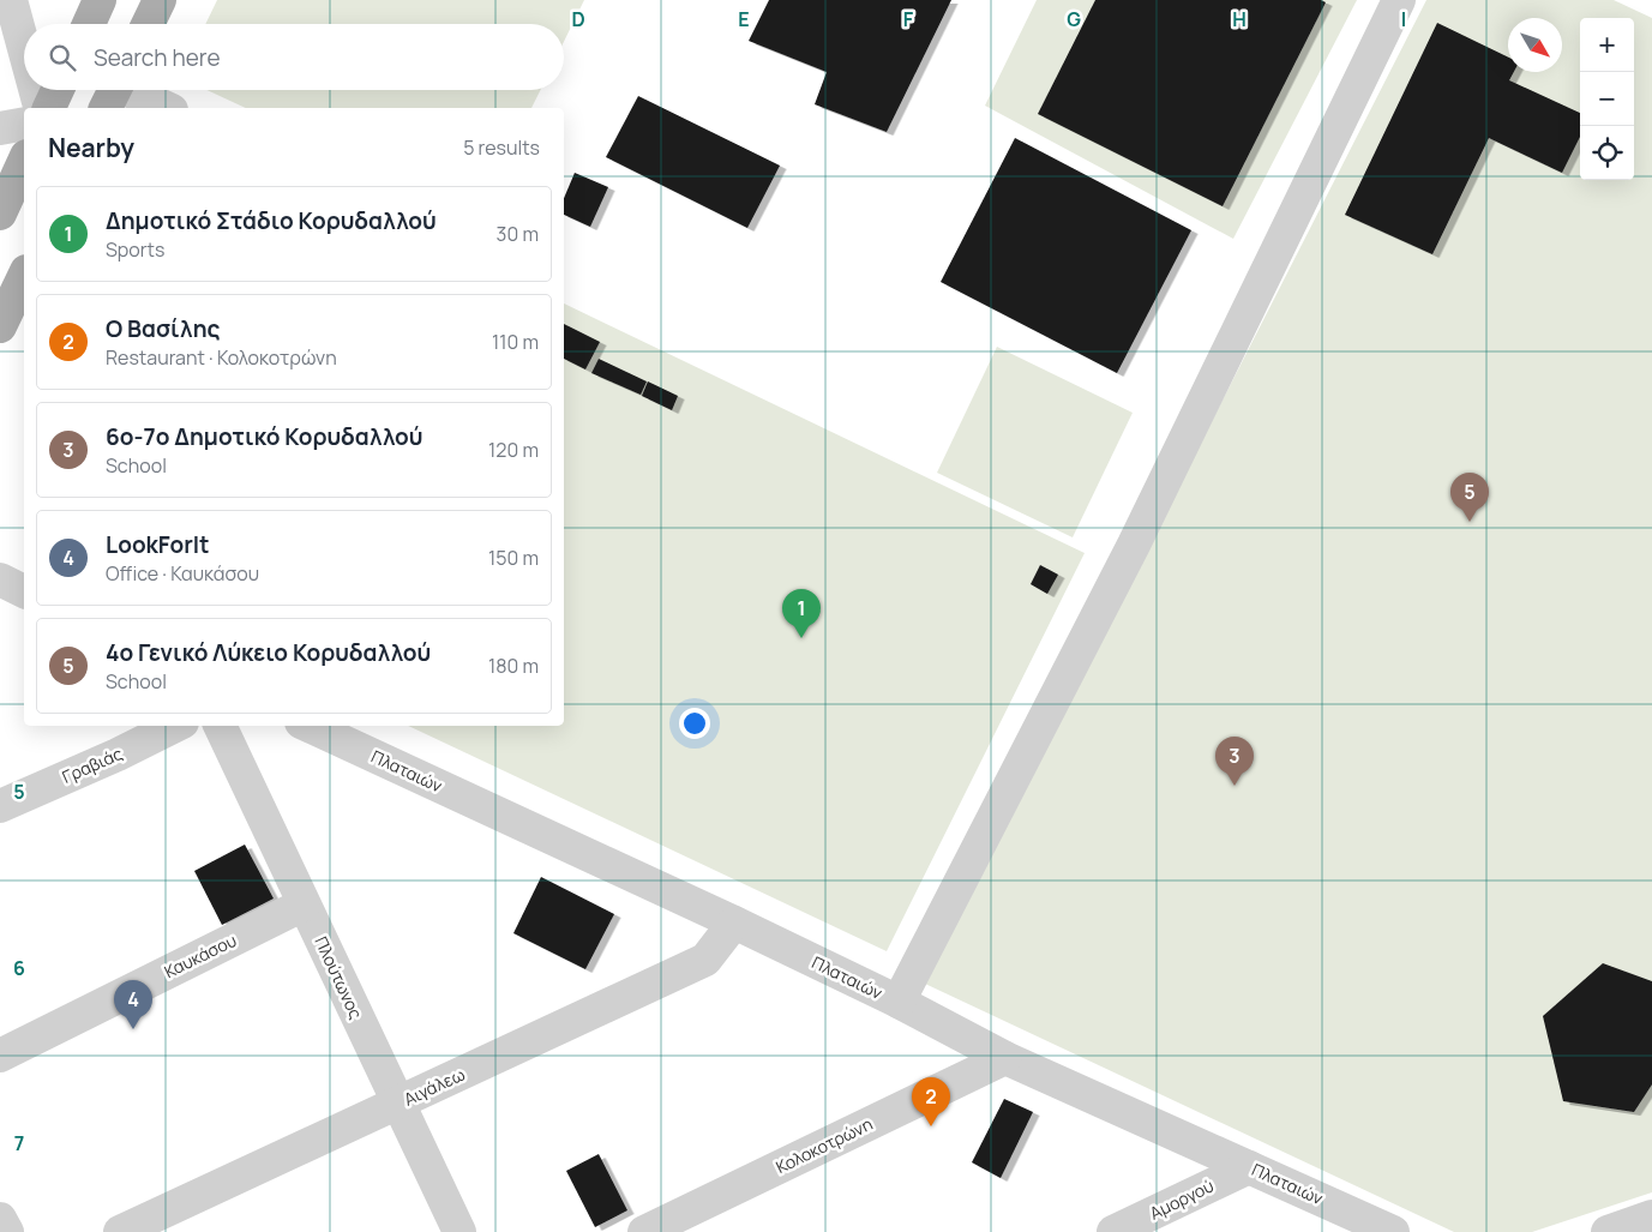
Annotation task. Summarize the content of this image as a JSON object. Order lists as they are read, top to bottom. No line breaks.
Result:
{"streets":{"street":["Γραβιάς","Πλαταιών","Καυκάσου","Πλούτωνος","Αιγάλεω","Κολοκοτρώνη","Αμοργού"]},"crossings":[["Πλαταιών","Αιγάλεω"],["Πλαταιών","Κολοκοτρώνη"],["Πλαταιών","Αμοργού"],["Καυκάσου","Πλούτωνος"],["Πλούτωνος","Αιγάλεω"]],"north":"bottom right","page":{"map_buttons":["+","−"],"search":"Search here","heading":["Nearby","5 results"],"list":[{"mark":"1","name":"Δημοτικό Στάδιο Κορυδαλλού","note":"Sports","value":"30 m"},{"mark":"2","name":"Ο Βασίλης","note":"Restaurant · Κολοκοτρώνη","value":"110 m"},{"mark":"3","name":"6ο-7ο Δημοτικό Κορυδαλλού","note":"School","value":"120 m"},{"mark":"4","name":"LookForIt","note":"Office · Καυκάσου","value":"150 m"},{"mark":"5","name":"4ο Γενικό Λύκειο Κορυδαλλού","note":"School","value":"180 m"}],"pins":["5","1","3","4","2"]},"grid":{"columns":["D","E","F","G","H","I"],"rows":["5","6","7"]}}
